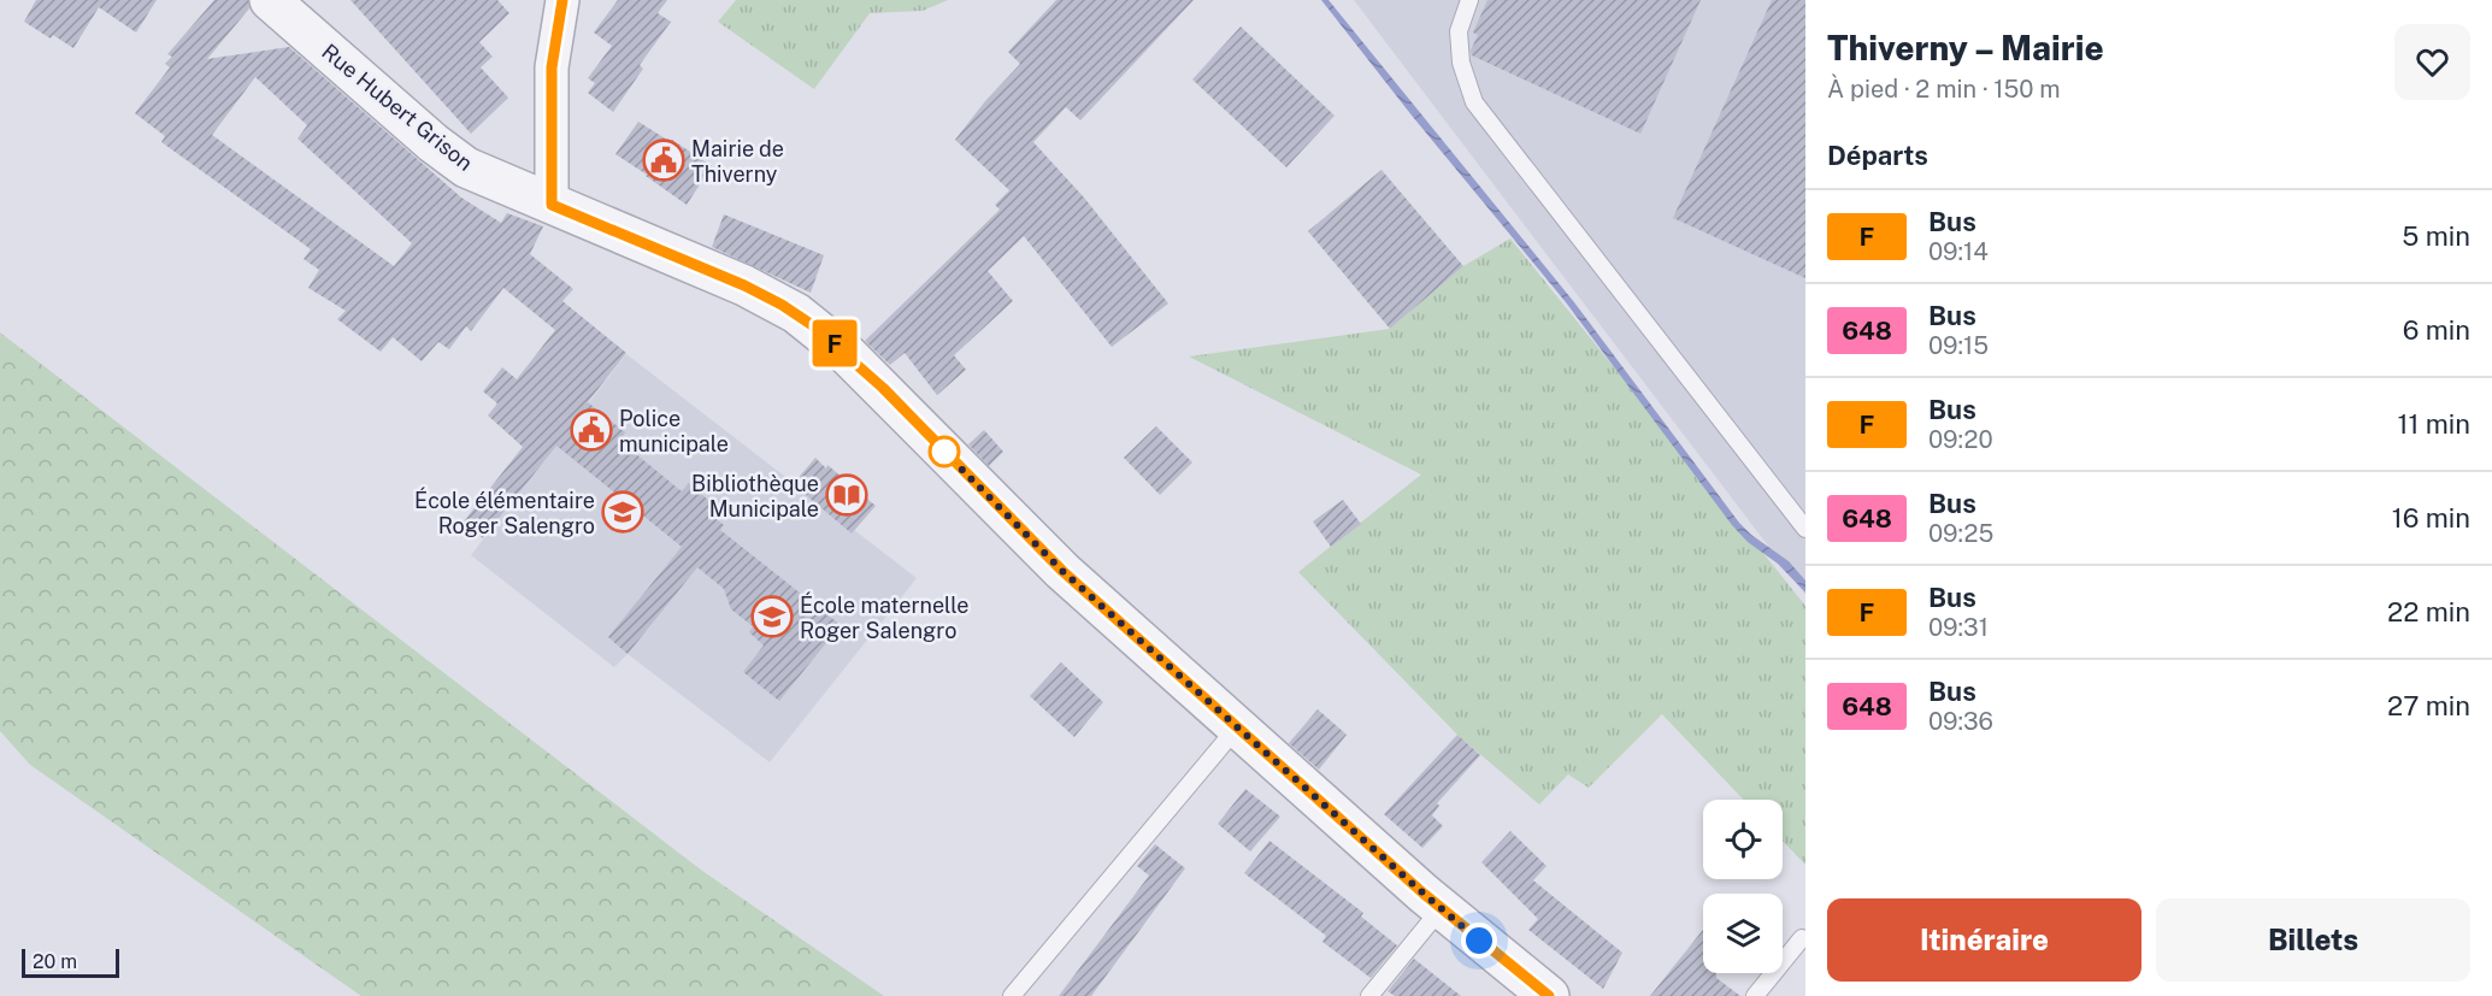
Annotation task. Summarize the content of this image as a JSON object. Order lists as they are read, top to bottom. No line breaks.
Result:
{"streets":{"street":["Rue Hubert Grison"]},"places":{"public building":["Mairie de Thiverny","Police municipale"],"library":["Bibliothèque Municipale"],"school or university":["École élémentaire Roger Salengro","École maternelle Roger Salengro"]},"lines":["bus line F"],"scale_bar":"20 m","page":{"on_map":"F","heading":[["Thiverny – Mairie","À pied · 2 min · 150 m"],"Départs"],"list":[{"mark":"F","name":"Bus","note":"09:14","value":"5 min"},{"mark":"648","name":"Bus","note":"09:15","value":"6 min"},{"mark":"F","name":"Bus","note":"09:20","value":"11 min"},{"mark":"648","name":"Bus","note":"09:25","value":"16 min"},{"mark":"F","name":"Bus","note":"09:31","value":"22 min"},{"mark":"648","name":"Bus","note":"09:36","value":"27 min"}],"buttons":["Itinéraire","Billets"],"scale":"20 m"}}
